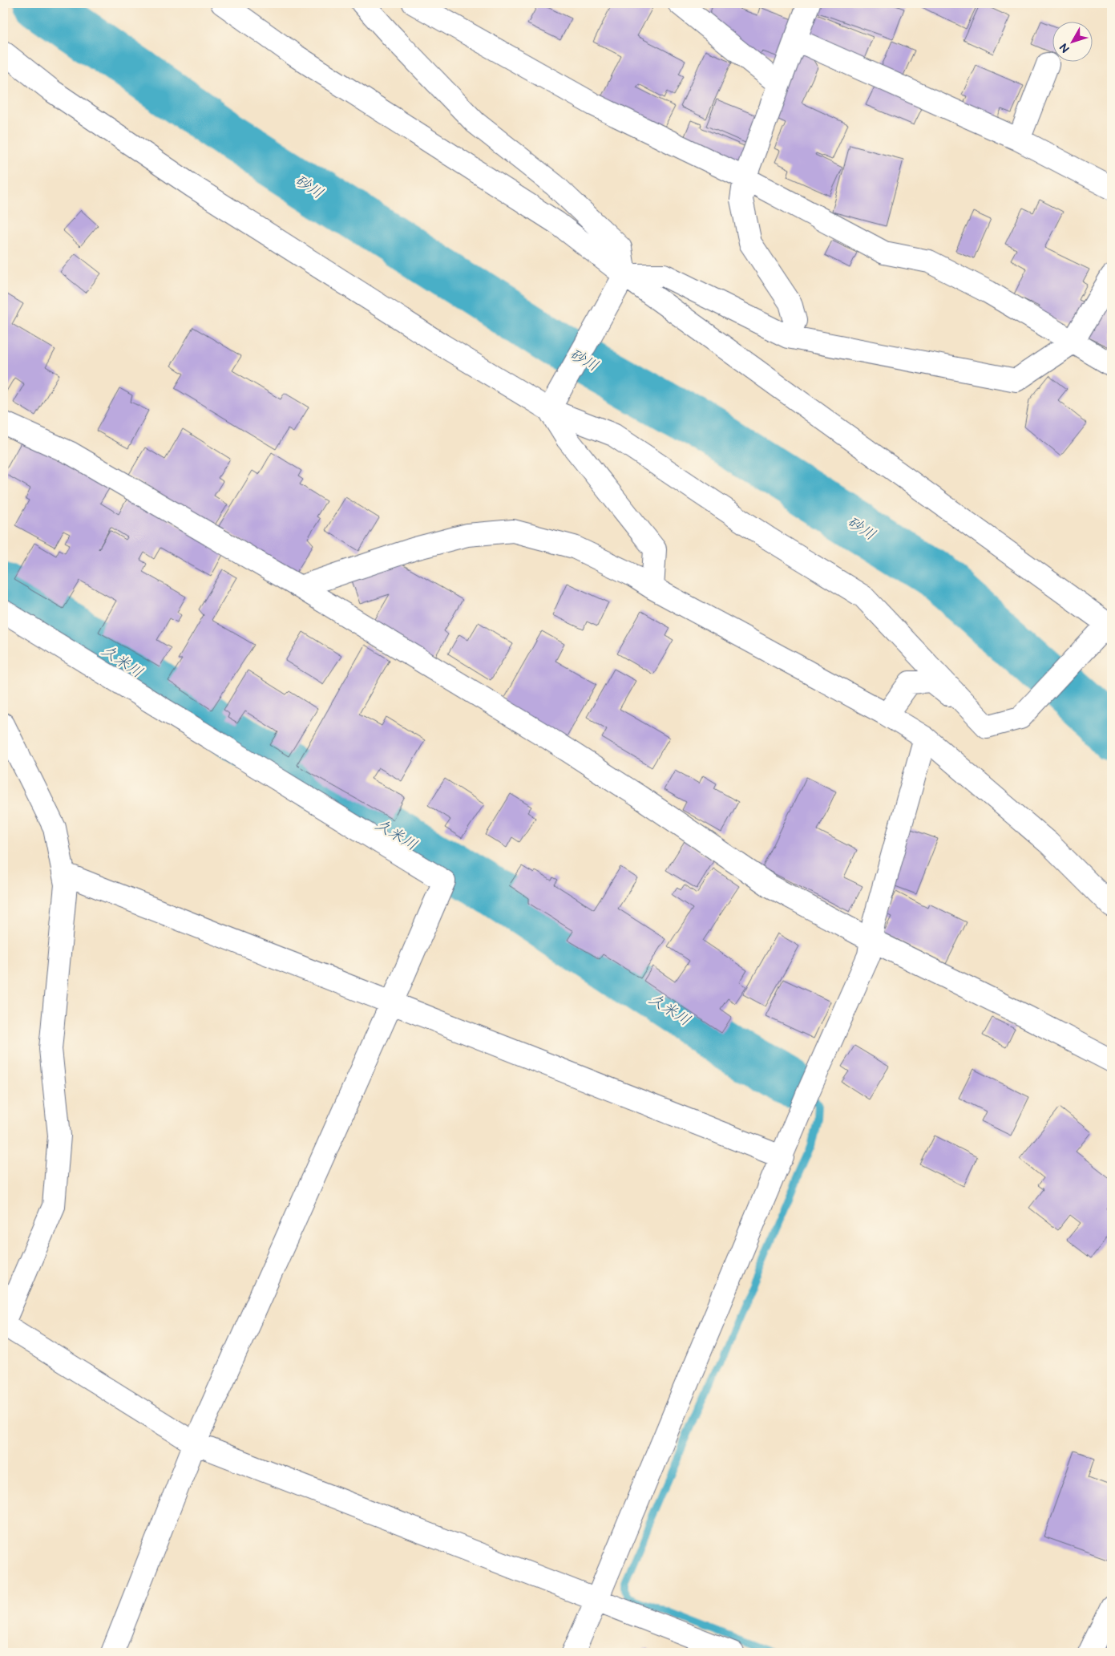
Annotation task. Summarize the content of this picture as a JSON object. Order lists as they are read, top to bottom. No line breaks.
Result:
{"water":["砂川","久米川"],"north":"bottom left"}
